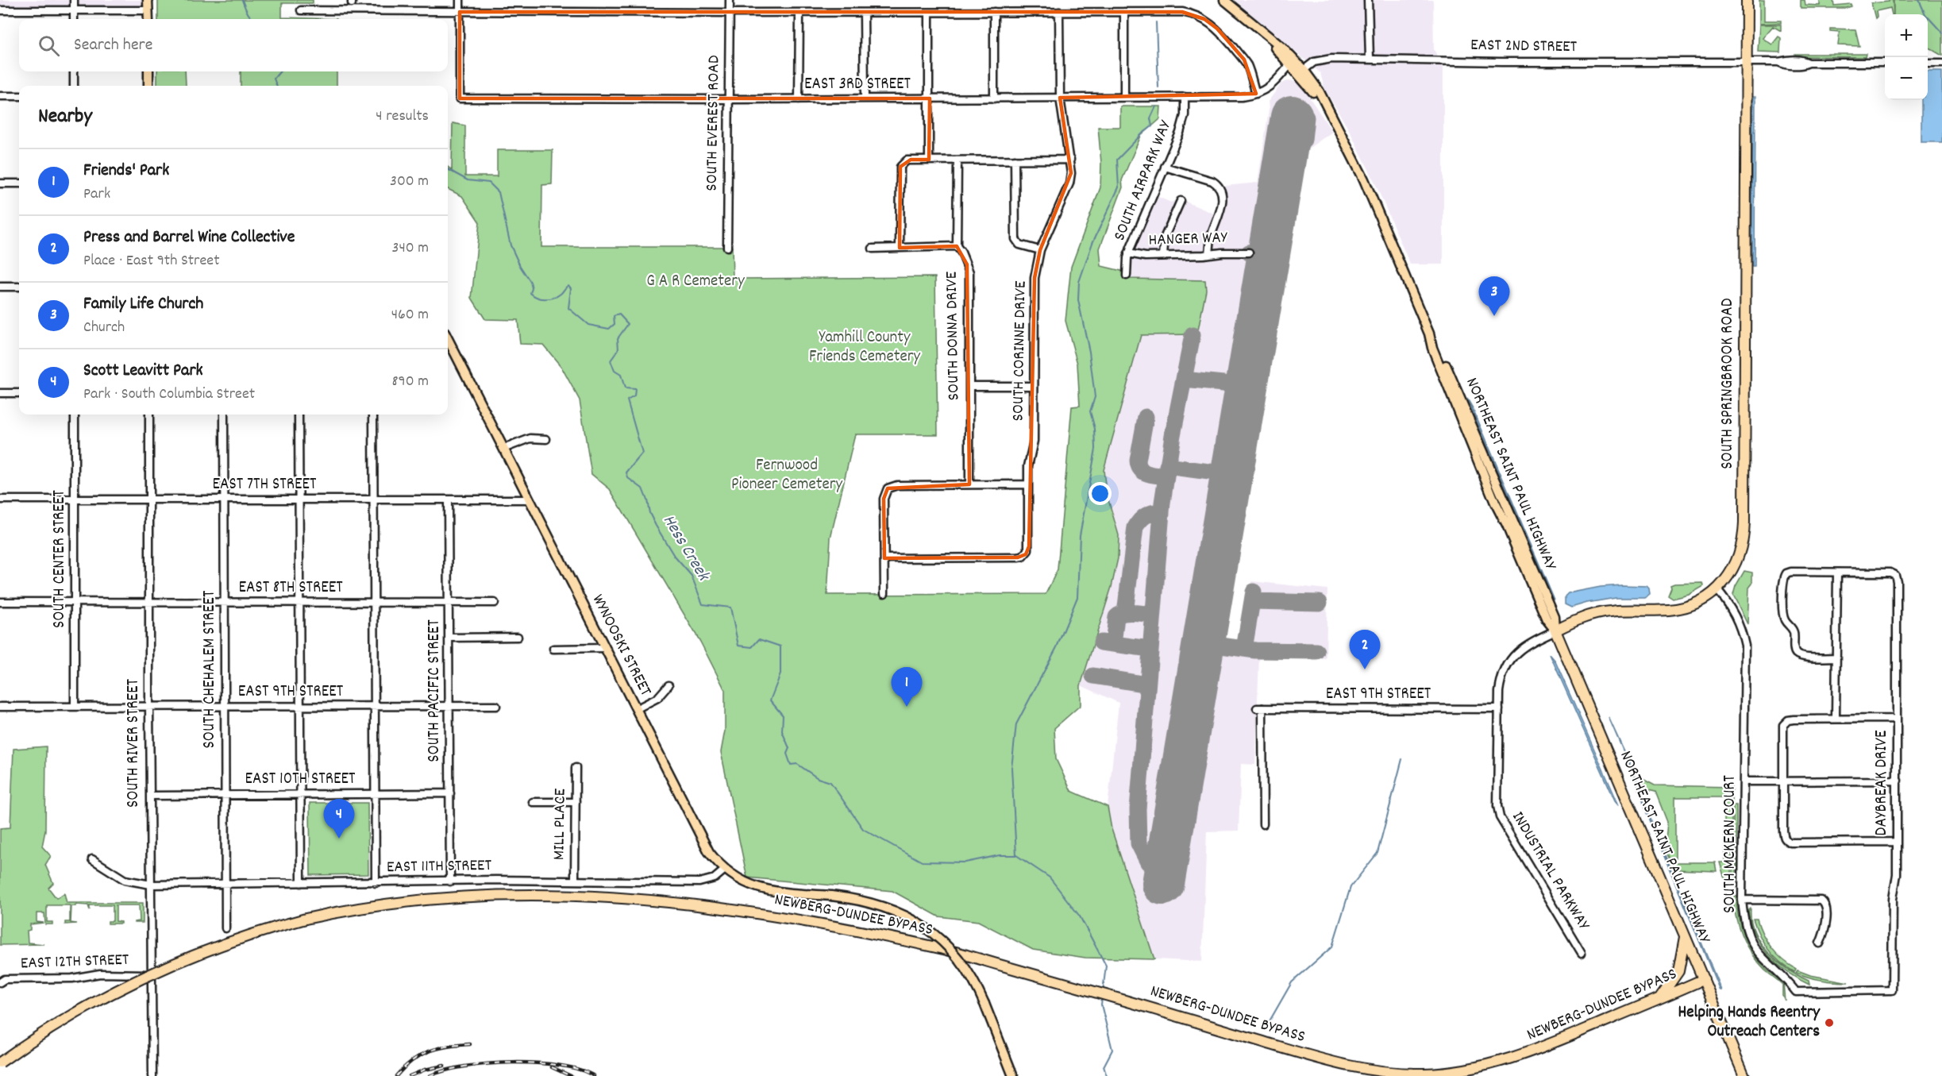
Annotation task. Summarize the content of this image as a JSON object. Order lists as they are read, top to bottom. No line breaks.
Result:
{"streets":{"highway":["SOUTH SPRINGBROOK ROAD","NORTHEAST SAINT PAUL HIGHWAY","NEWBERG-DUNDEE BYPASS"],"main road":["WYNOOSKI STREET"],"street":["EAST 2ND STREET","EAST 3RD STREET","SOUTH EVEREST ROAD","SOUTH AIRPARK WAY","HANGER WAY","SOUTH DONNA DRIVE","SOUTH CORINNE DRIVE","EAST 7TH STREET","SOUTH CENTER STREET","EAST 8TH STREET","SOUTH CHEHALEM STREET","SOUTH PACIFIC STREET","EAST 9TH STREET","SOUTH RIVER STREET","EAST 10TH STREET","DAYBREAK DRIVE","MILL PLACE","SOUTH MCKERN COURT","EAST 11TH STREET","INDUSTRIAL PARKWAY","EAST 12TH STREET"]},"crossings":[["EAST 2ND STREET","SOUTH SPRINGBROOK ROAD"],["EAST 3RD STREET","SOUTH EVEREST ROAD"],["EAST 3RD STREET","SOUTH AIRPARK WAY"],["EAST 3RD STREET","SOUTH CORINNE DRIVE"],["SOUTH AIRPARK WAY","HANGER WAY"],["SOUTH SPRINGBROOK ROAD","NORTHEAST SAINT PAUL HIGHWAY"],["SOUTH SPRINGBROOK ROAD","SOUTH MCKERN COURT"],["SOUTH SPRINGBROOK ROAD","INDUSTRIAL PARKWAY"],["NORTHEAST SAINT PAUL HIGHWAY","INDUSTRIAL PARKWAY"],["NORTHEAST SAINT PAUL HIGHWAY","NEWBERG-DUNDEE BYPASS"],["EAST 7TH STREET","SOUTH CENTER STREET"],["EAST 7TH STREET","WYNOOSKI STREET"],["EAST 7TH STREET","SOUTH CHEHALEM STREET"],["EAST 7TH STREET","SOUTH PACIFIC STREET"],["EAST 7TH STREET","SOUTH RIVER STREET"],["SOUTH CENTER STREET","EAST 8TH STREET"],["SOUTH CENTER STREET","EAST 9TH STREET"],["EAST 8TH STREET","SOUTH CHEHALEM STREET"],["EAST 8TH STREET","SOUTH PACIFIC STREET"],["EAST 8TH STREET","SOUTH RIVER STREET"],["WYNOOSKI STREET","EAST 11TH STREET"],["SOUTH CHEHALEM STREET","EAST 9TH STREET"],["SOUTH CHEHALEM STREET","EAST 10TH STREET"],["SOUTH CHEHALEM STREET","EAST 11TH STREET"],["SOUTH PACIFIC STREET","EAST 9TH STREET"],["SOUTH PACIFIC STREET","EAST 10TH STREET"],["SOUTH PACIFIC STREET","EAST 11TH STREET"],["EAST 9TH STREET","SOUTH RIVER STREET"],["EAST 9TH STREET","INDUSTRIAL PARKWAY"],["SOUTH RIVER STREET","EAST 10TH STREET"],["SOUTH RIVER STREET","EAST 11TH STREET"],["SOUTH RIVER STREET","EAST 12TH STREET"],["DAYBREAK DRIVE","SOUTH MCKERN COURT"],["MILL PLACE","EAST 11TH STREET"]],"water":["Hess Creek"],"parks":["G A R Cemetery","Yamhill County Friends Cemetery","Fernwood Pioneer Cemetery"],"places":["Helping Hands Reentry Outreach Centers"],"page":{"map_buttons":["+","−"],"search":"Search here","heading":["Nearby","4 results"],"list":[{"mark":"1","name":"Friends' Park","note":"Park","value":"300 m"},{"mark":"2","name":"Press and Barrel Wine Collective","note":"Place · East 9th Street","value":"340 m"},{"mark":"3","name":"Family Life Church","note":"Church","value":"460 m"},{"mark":"4","name":"Scott Leavitt Park","note":"Park · South Columbia Street","value":"890 m"}],"pins":["3","2","1","4"]}}
